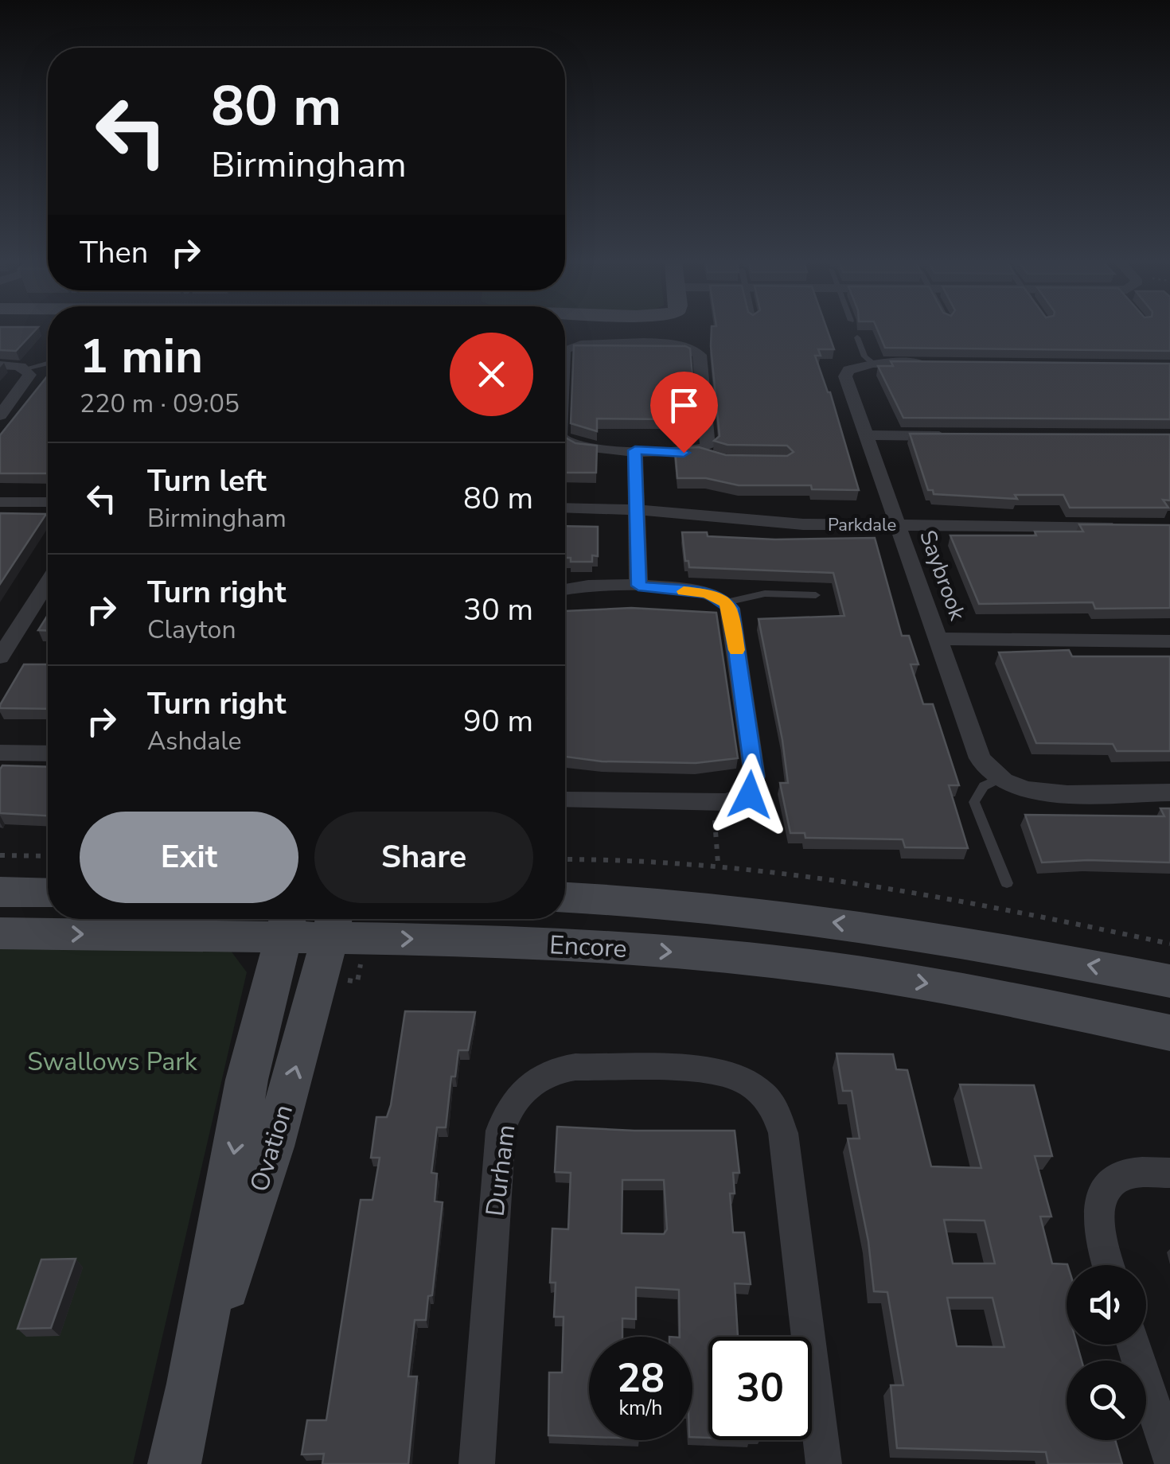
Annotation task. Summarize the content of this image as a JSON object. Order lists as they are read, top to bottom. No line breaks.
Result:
{"streets":{"street":["Parkdale","Saybrook","Encore","Ovation","Durham"]},"crossings":[["Parkdale","Saybrook"],["Encore","Ovation"]],"parks":["Swallows Park"],"page":{"turn":["80 m","Birmingham"],"then":"Then","heading":["1 min","220 m · 09:05"],"list":[{"name":"Turn left","note":"Birmingham","value":"80 m"},{"name":"Turn right","note":"Clayton","value":"30 m"},{"name":"Turn right","note":"Ashdale","value":"90 m"}],"buttons":["Exit","Share"],"speed":"28 km/h","limit":"30"}}
